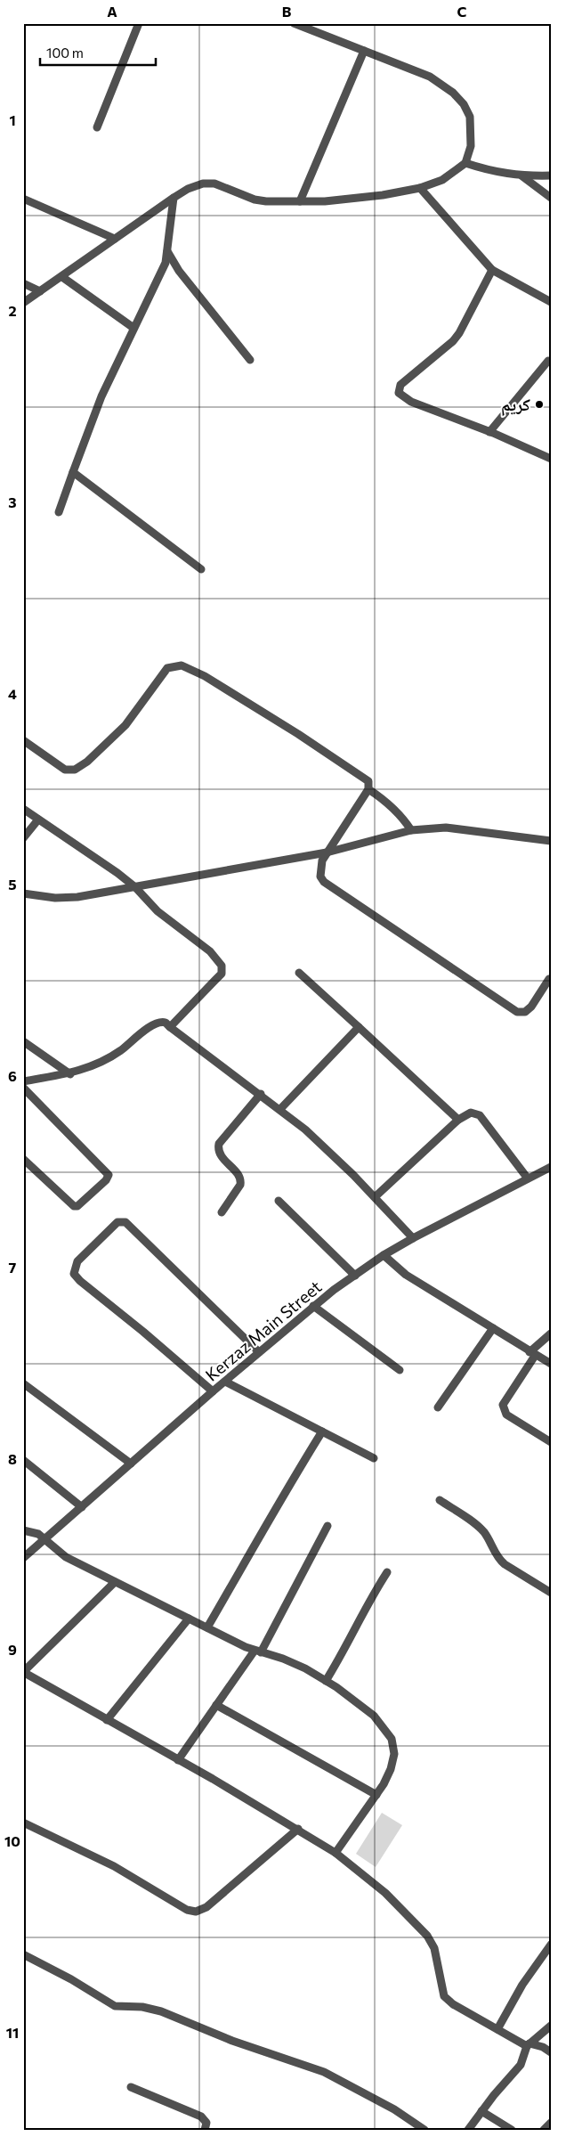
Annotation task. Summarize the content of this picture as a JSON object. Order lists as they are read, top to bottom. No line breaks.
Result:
{"streets":{"street":["Kerzaz Main Street"]},"places":["كريم"],"scale_bar":"100 m","grid":{"columns":["A","B","C"],"rows":["1","2","3","4","5","6","7","8","9","10","11"]}}
